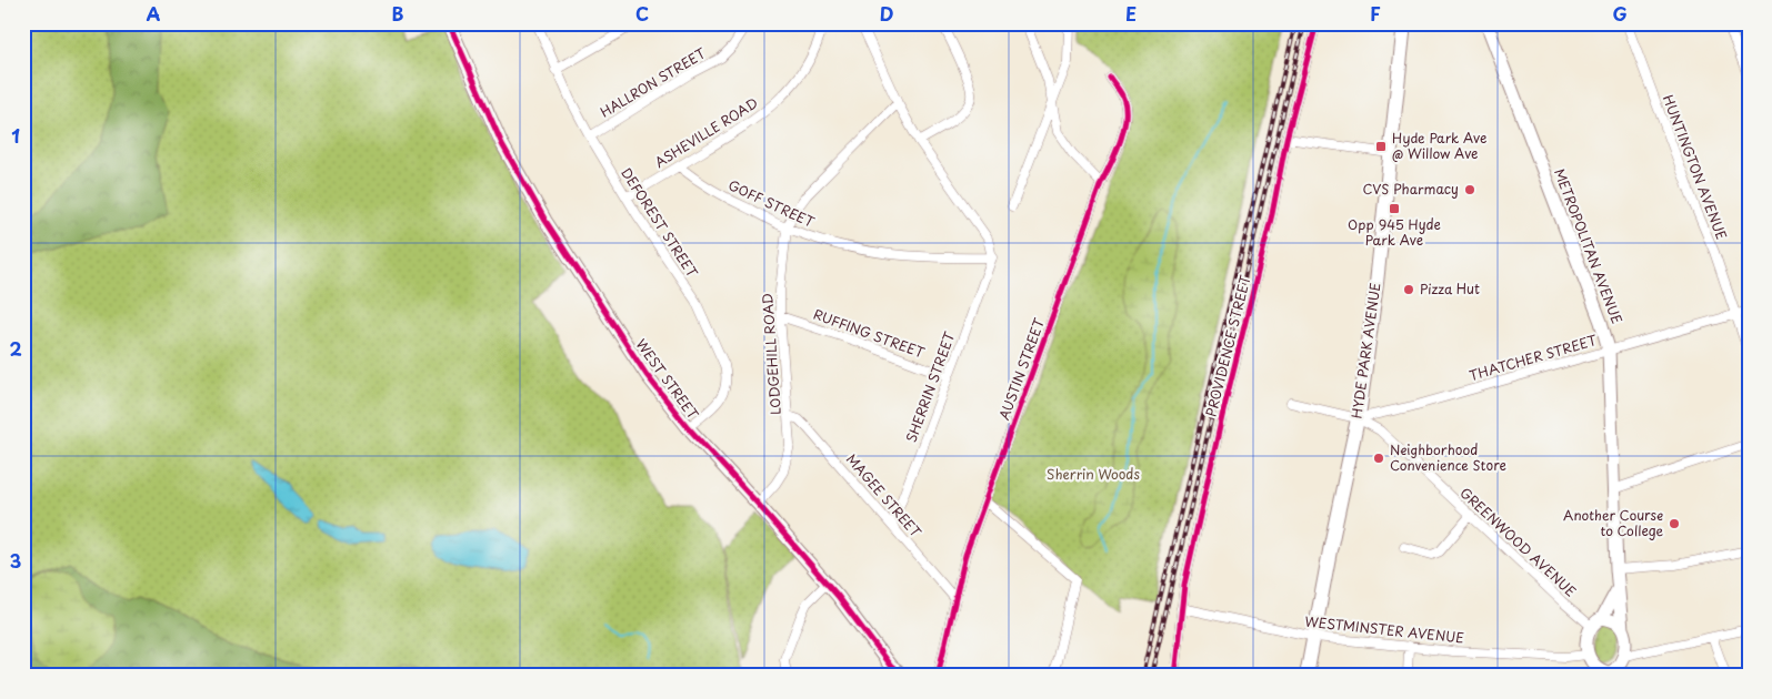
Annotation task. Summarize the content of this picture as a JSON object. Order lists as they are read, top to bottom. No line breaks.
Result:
{"streets":{"main road":["HYDE PARK AVENUE"],"street":["HALLRON STREET","ASHEVILLE ROAD","HUNTINGTON AVENUE","GOFF STREET","DEFOREST STREET","METROPOLITAN AVENUE","RUFFING STREET","PROVIDENCE STREET","LODGEHILL ROAD","THATCHER STREET","AUSTIN STREET","WEST STREET","SHERRIN STREET","MAGEE STREET","GREENWOOD AVENUE","WESTMINSTER AVENUE"]},"crossings":[["HALLRON STREET","DEFOREST STREET"],["ASHEVILLE ROAD","GOFF STREET"],["ASHEVILLE ROAD","DEFOREST STREET"],["HUNTINGTON AVENUE","THATCHER STREET"],["GOFF STREET","LODGEHILL ROAD"],["GOFF STREET","SHERRIN STREET"],["DEFOREST STREET","WEST STREET"],["METROPOLITAN AVENUE","THATCHER STREET"],["METROPOLITAN AVENUE","GREENWOOD AVENUE"],["METROPOLITAN AVENUE","WESTMINSTER AVENUE"],["RUFFING STREET","LODGEHILL ROAD"],["RUFFING STREET","SHERRIN STREET"],["PROVIDENCE STREET","WESTMINSTER AVENUE"],["HYDE PARK AVENUE","THATCHER STREET"],["HYDE PARK AVENUE","GREENWOOD AVENUE"],["HYDE PARK AVENUE","WESTMINSTER AVENUE"],["LODGEHILL ROAD","WEST STREET"],["LODGEHILL ROAD","MAGEE STREET"],["THATCHER STREET","GREENWOOD AVENUE"],["AUSTIN STREET","MAGEE STREET"],["SHERRIN STREET","MAGEE STREET"],["GREENWOOD AVENUE","WESTMINSTER AVENUE"]],"parks":["Sherrin Woods"],"places":{"transit":["Hyde Park Ave @ Willow Ave","Opp 945 Hyde Park Ave"],"other":["CVS Pharmacy","Pizza Hut","Neighborhood Convenience Store","Another Course to College"]},"grid":{"columns":["A","B","C","D","E","F","G"],"rows":["1","2","3"]}}
